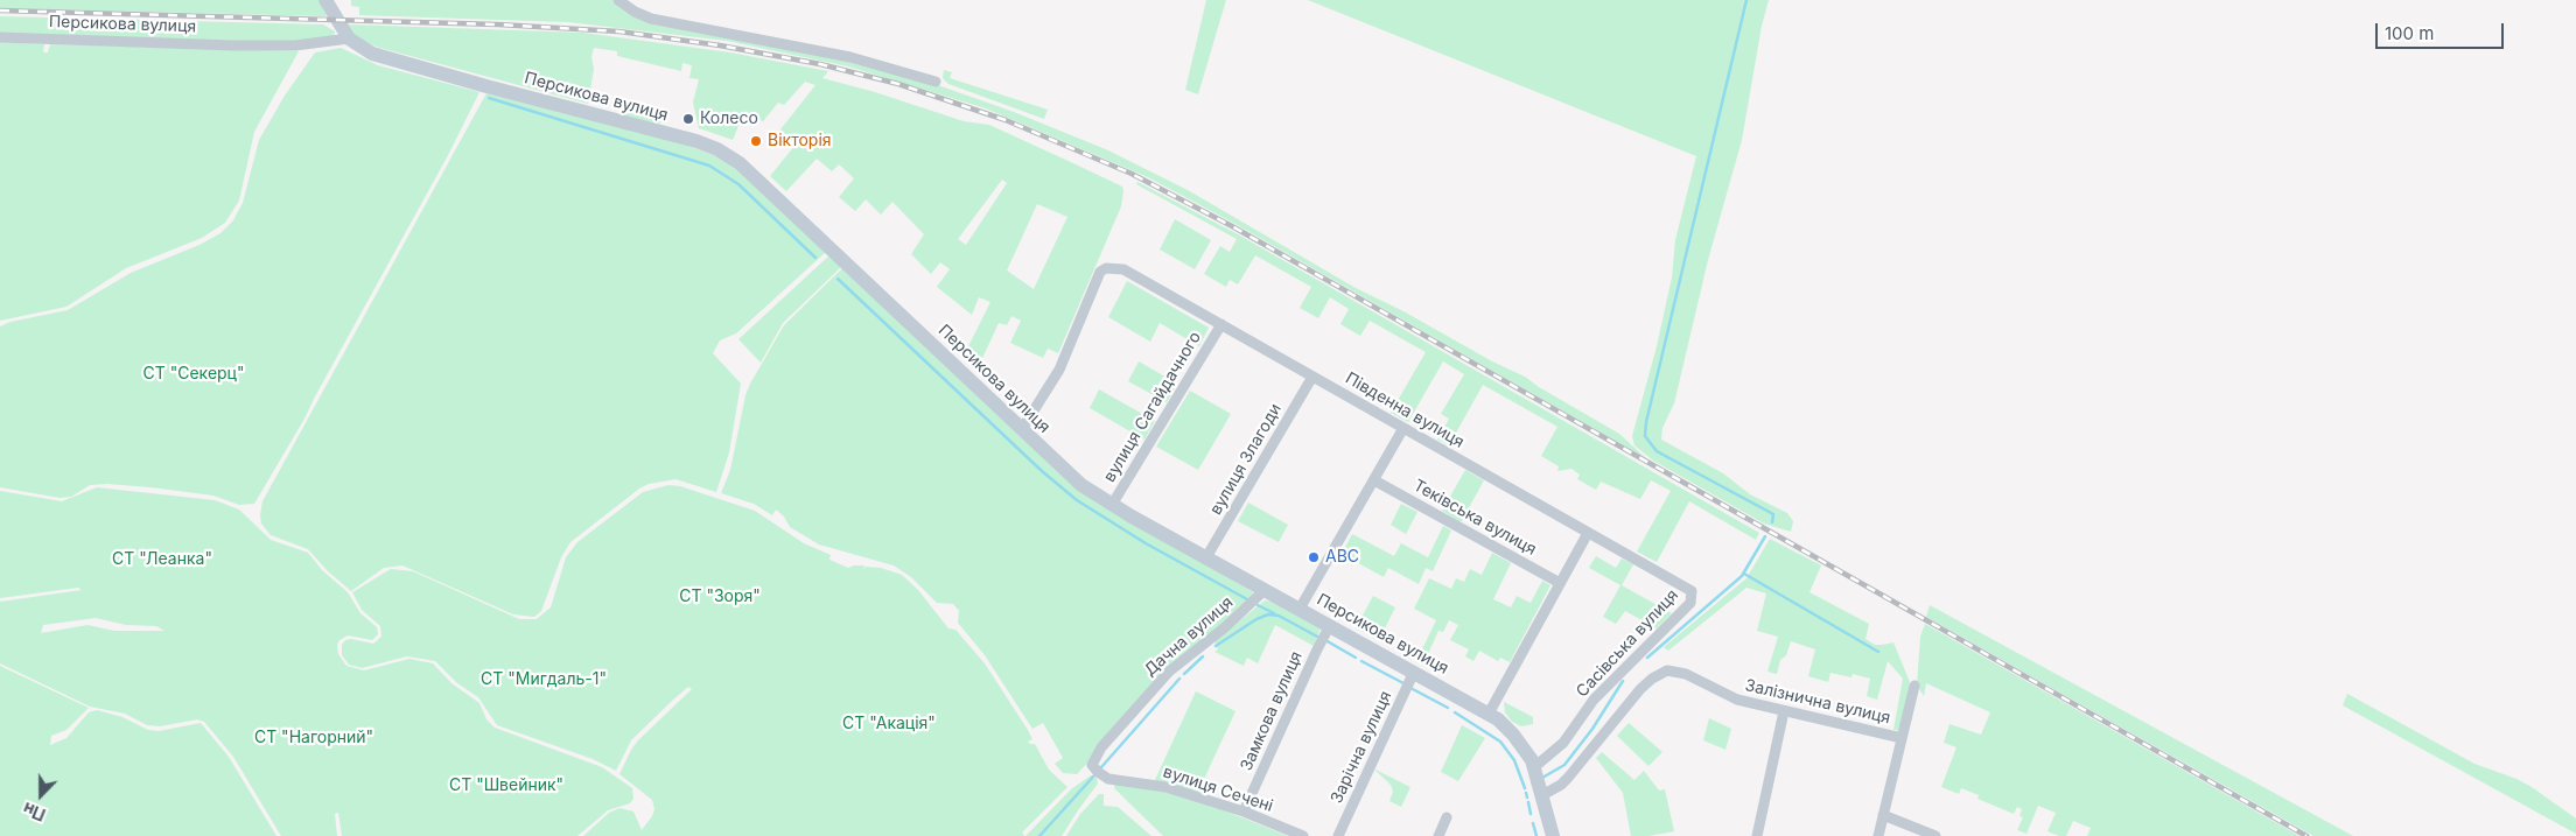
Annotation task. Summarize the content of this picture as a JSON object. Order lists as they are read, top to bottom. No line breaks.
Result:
{"streets":{"main road":["Персикова вулиця"],"street":["вулиця Сагайдачного","Південна вулиця","вулиця Злагоди","Теківська вулиця","Дачна вулиця","Сасівська вулиця","Залізнична вулиця","Замкова вулиця","Зарічна вулиця","вулиця Сечені"]},"crossings":[["Персикова вулиця","вулиця Сагайдачного"],["Персикова вулиця","Південна вулиця"],["Персикова вулиця","вулиця Злагоди"],["Персикова вулиця","Дачна вулиця"],["Персикова вулиця","Сасівська вулиця"],["Персикова вулиця","Залізнична вулиця"],["Персикова вулиця","Замкова вулиця"],["Персикова вулиця","Зарічна вулиця"],["вулиця Сагайдачного","Південна вулиця"],["Південна вулиця","вулиця Злагоди"],["Південна вулиця","Сасівська вулиця"],["Дачна вулиця","вулиця Сечені"],["Замкова вулиця","вулиця Сечені"]],"parks":["СТ \"Секерц\"","СТ \"Леанка\"","СТ \"Зоря\"","СТ \"Мигдаль-1\"","СТ \"Акація\"","СТ \"Нагорний\"","СТ \"Швейник\""],"places":["Колесо","Вікторія","ABC"],"scale_bar":"100 m","north":"bottom"}
